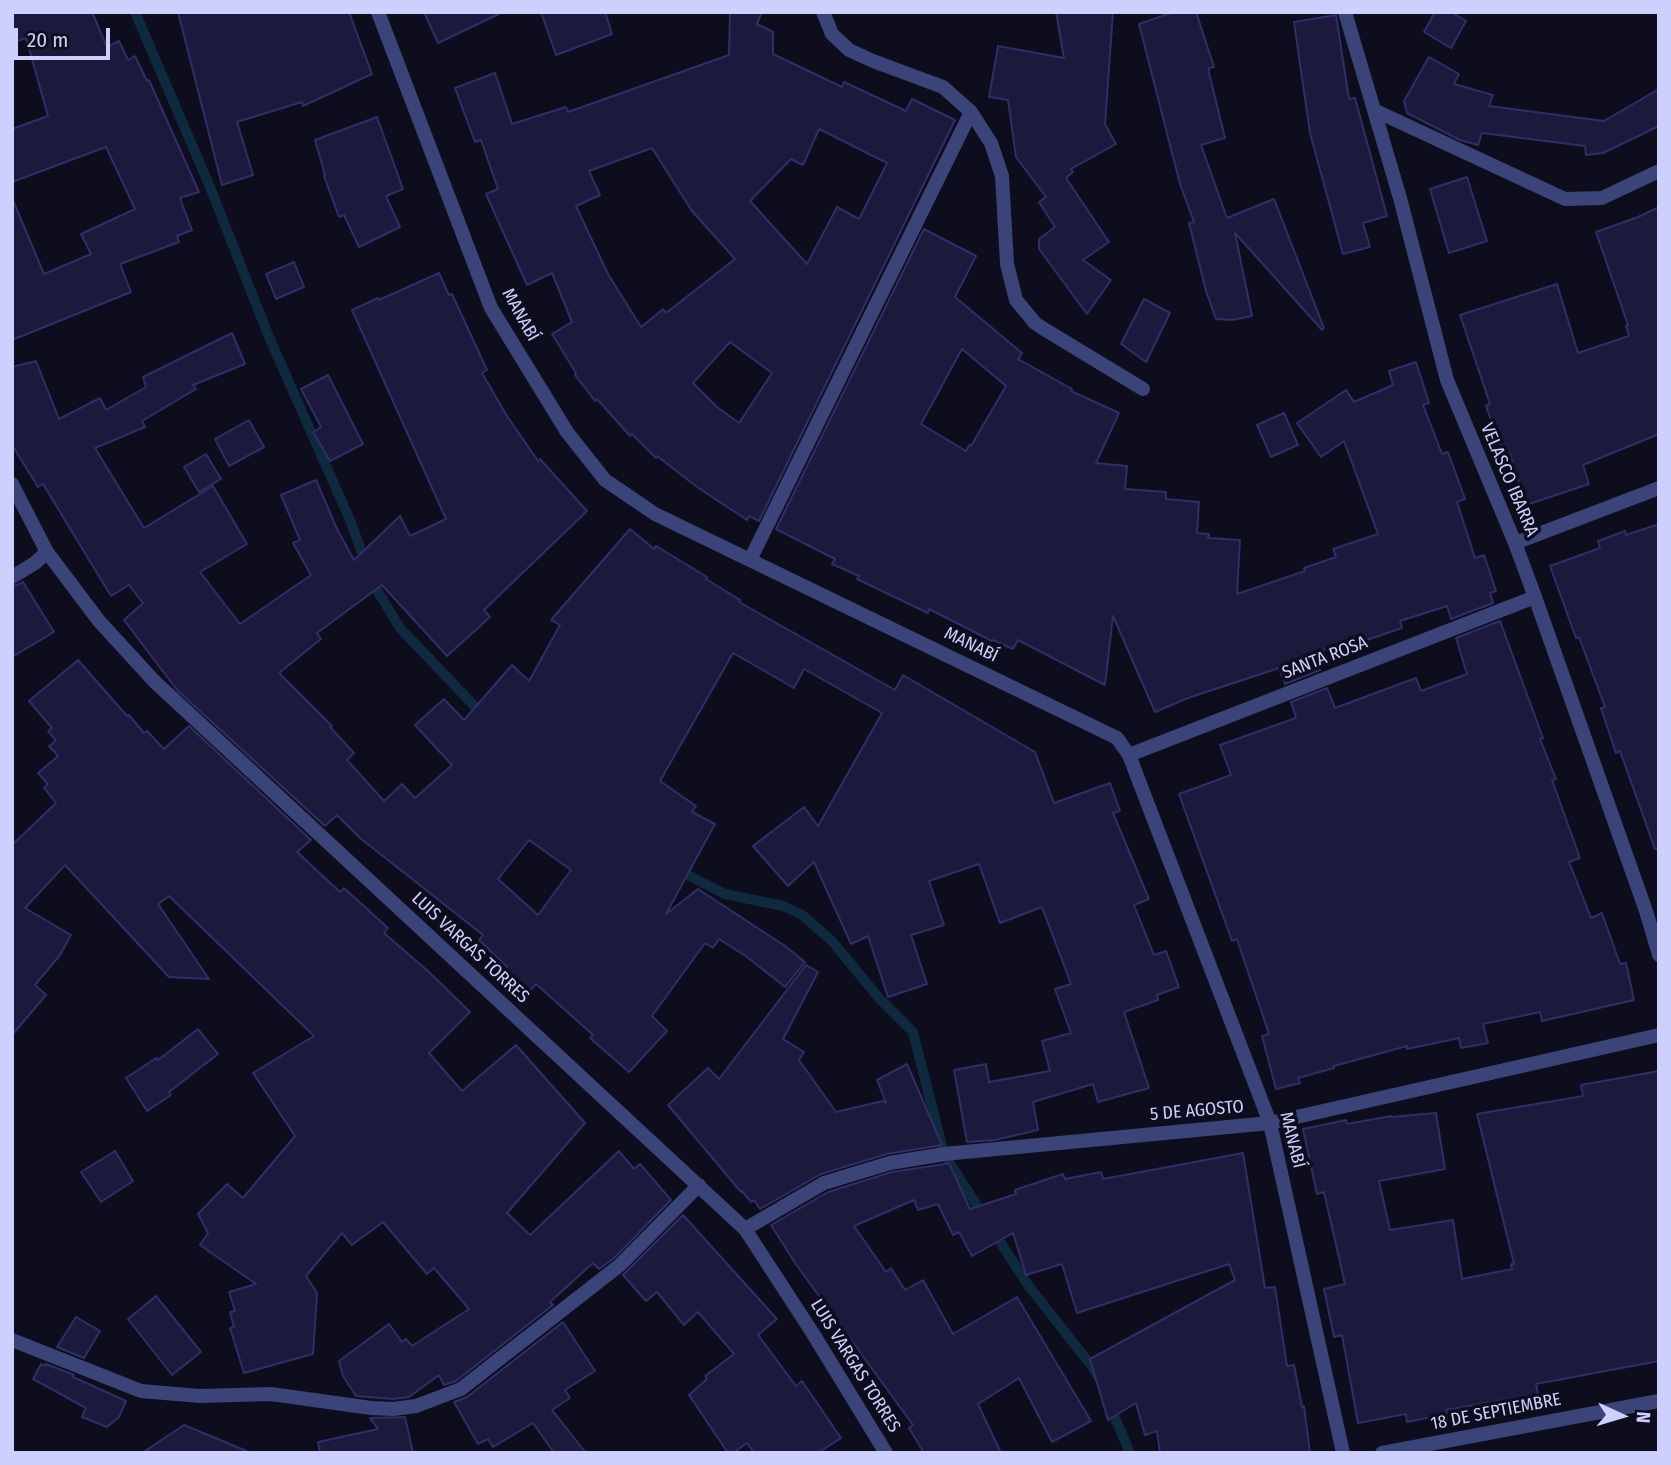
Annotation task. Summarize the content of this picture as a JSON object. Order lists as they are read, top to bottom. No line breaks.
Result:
{"streets":{"street":["MANABÍ","VELASCO IBARRA","SANTA ROSA","LUIS VARGAS TORRES","5 DE AGOSTO","18 DE SEPTIEMBRE"]},"crossings":[["MANABÍ","SANTA ROSA"],["MANABÍ","5 DE AGOSTO"],["VELASCO IBARRA","SANTA ROSA"],["LUIS VARGAS TORRES","5 DE AGOSTO"]],"scale_bar":"20 m","north":"right"}
